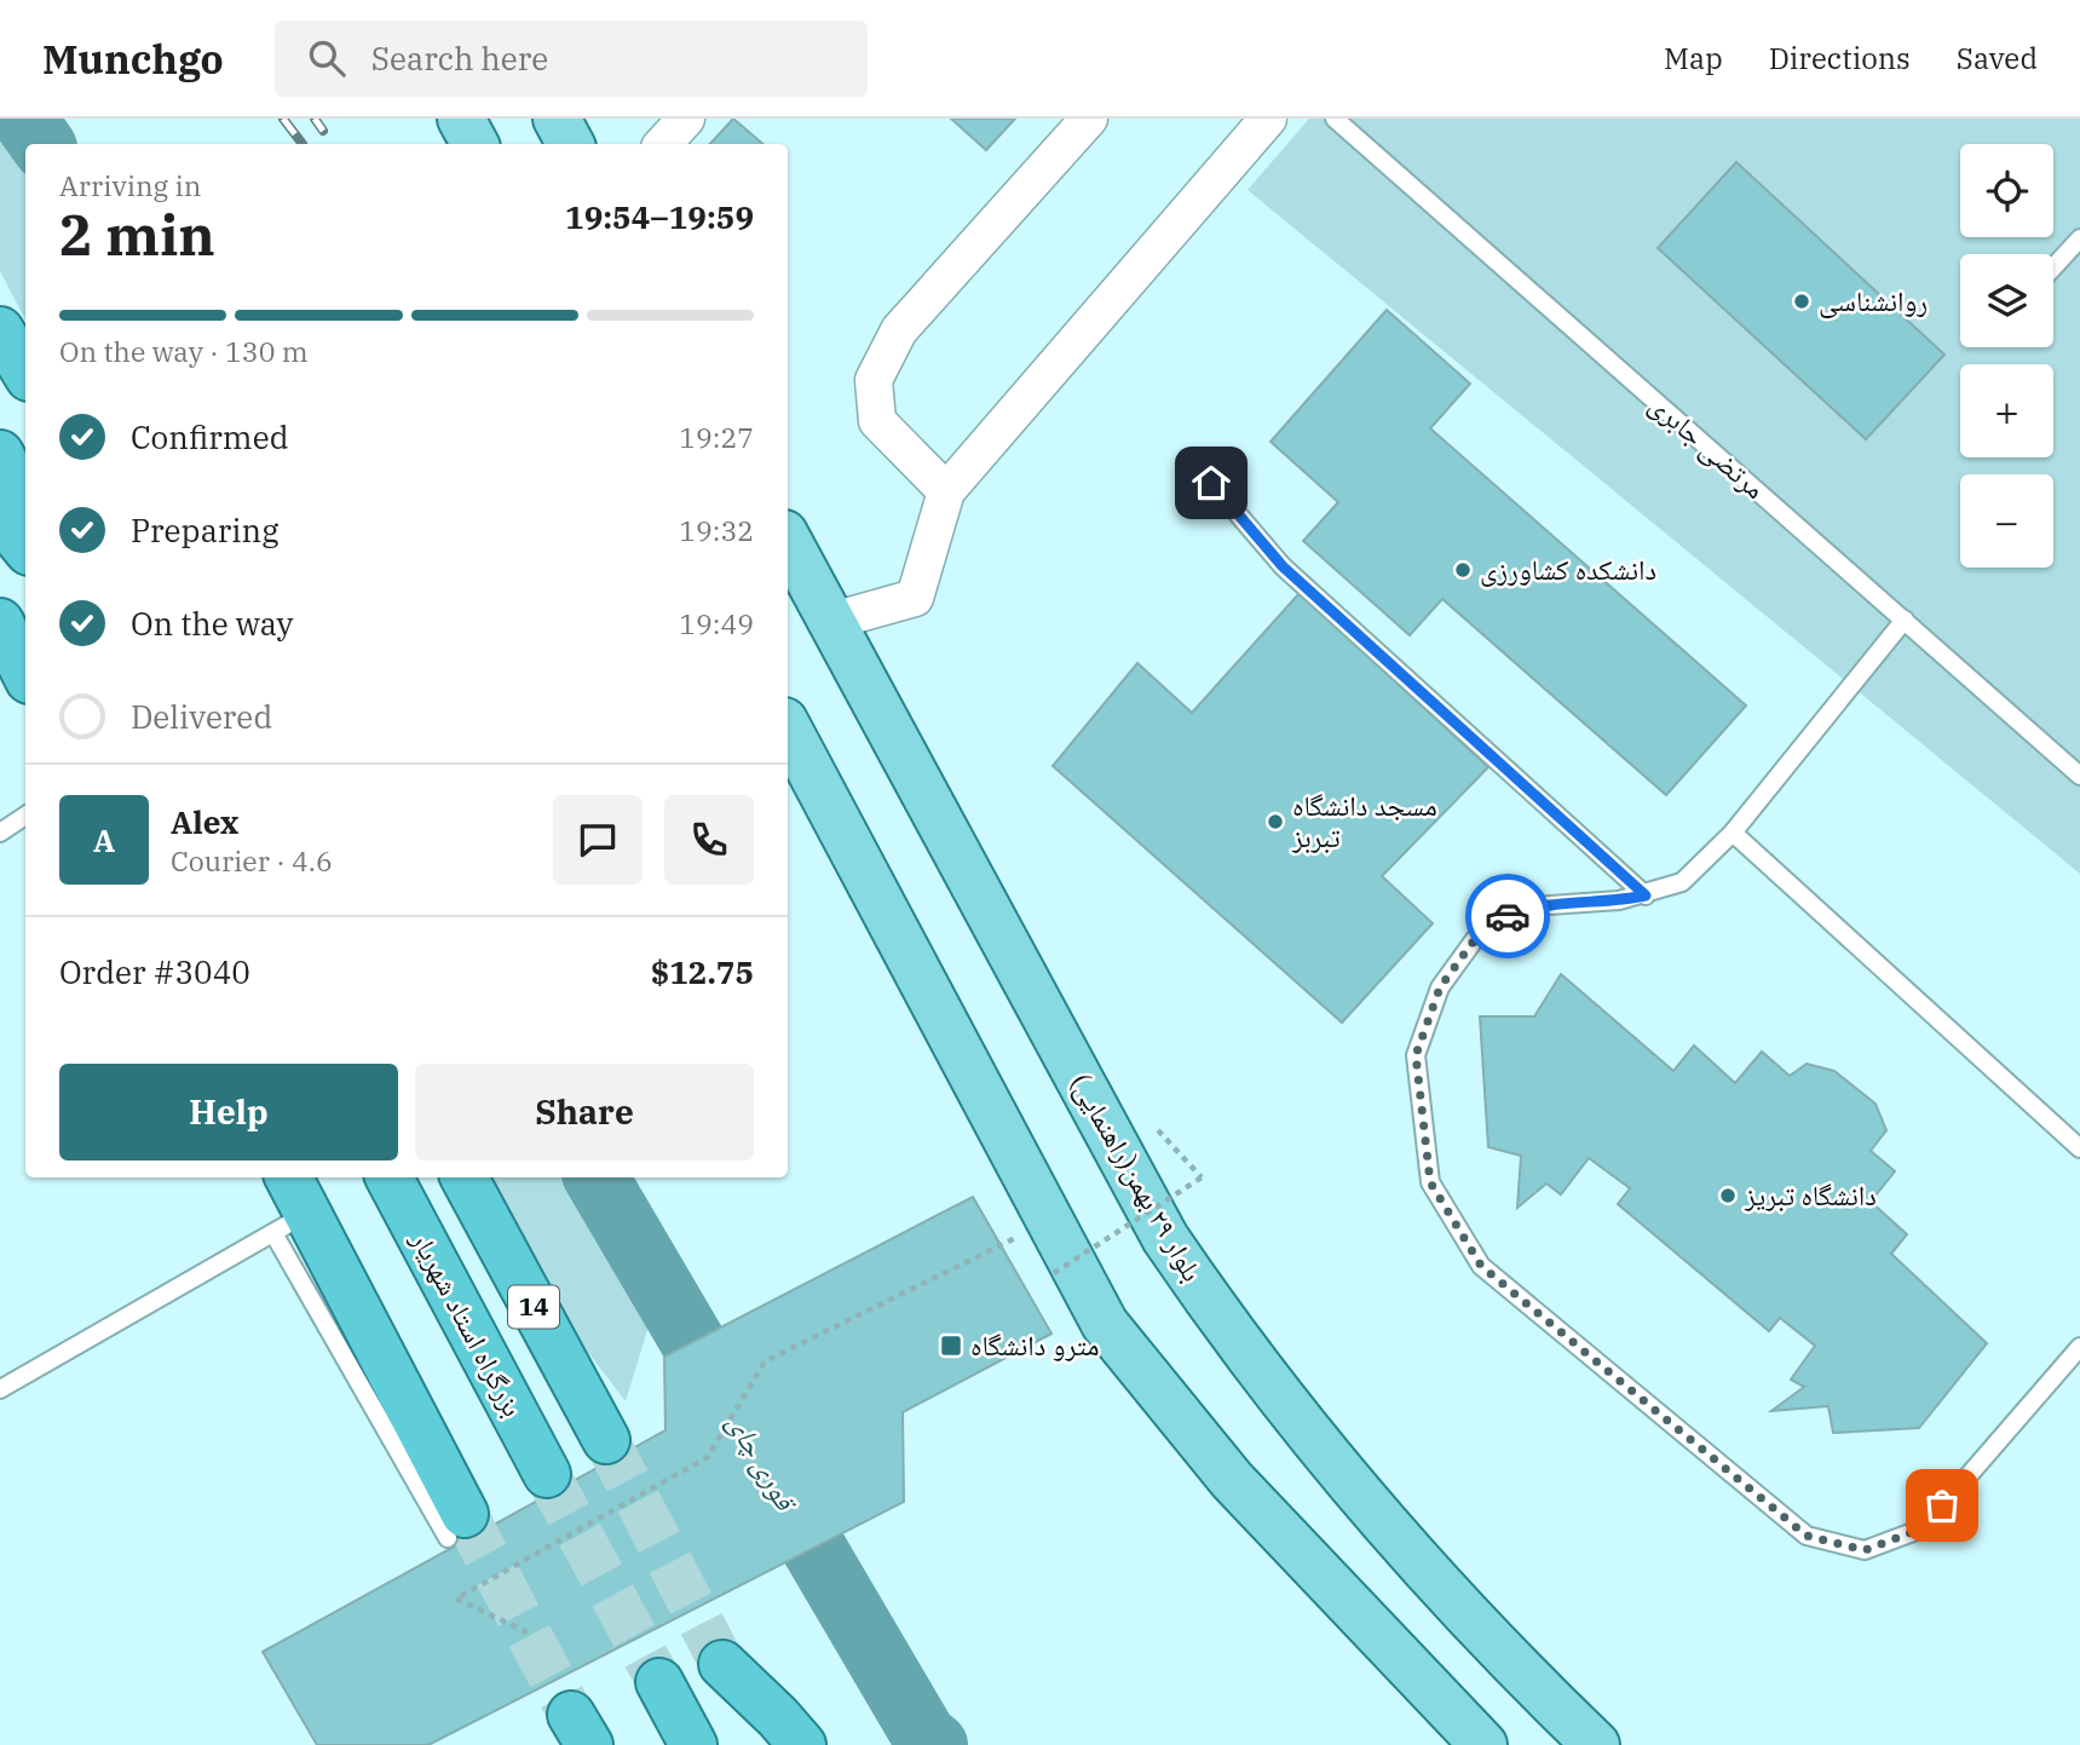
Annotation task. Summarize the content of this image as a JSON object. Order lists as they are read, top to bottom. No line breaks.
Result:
{"streets":{"highway":["14","بزرگراه استاد شهریار"],"main road":["بلوار ٢٩ بهمن(راهنمایی)"],"lane":["مرتضی جابری"]},"water":["قوری چای"],"places":{"other":["روانشناسی","دانشکده کشاورزی","مسجد دانشگاه تبربز","دانشگاه تبریز"],"transit":["مترو دانشگاه"]},"page":{"header":"Munchgo","search":"Search here","nav":["Map","Directions","Saved"],"map_buttons":["+","−"],"heading":["2 min","Arriving in","19:54–19:59"],"panel":["Alex","Courier · 4.6","Order #3040","$12.75"],"bar":"On the way · 130 m","list":[["Confirmed","19:27"],["Preparing","19:32"],["On the way","19:49"],"Delivered"],"round":"A","buttons":["Help","Share"]}}
